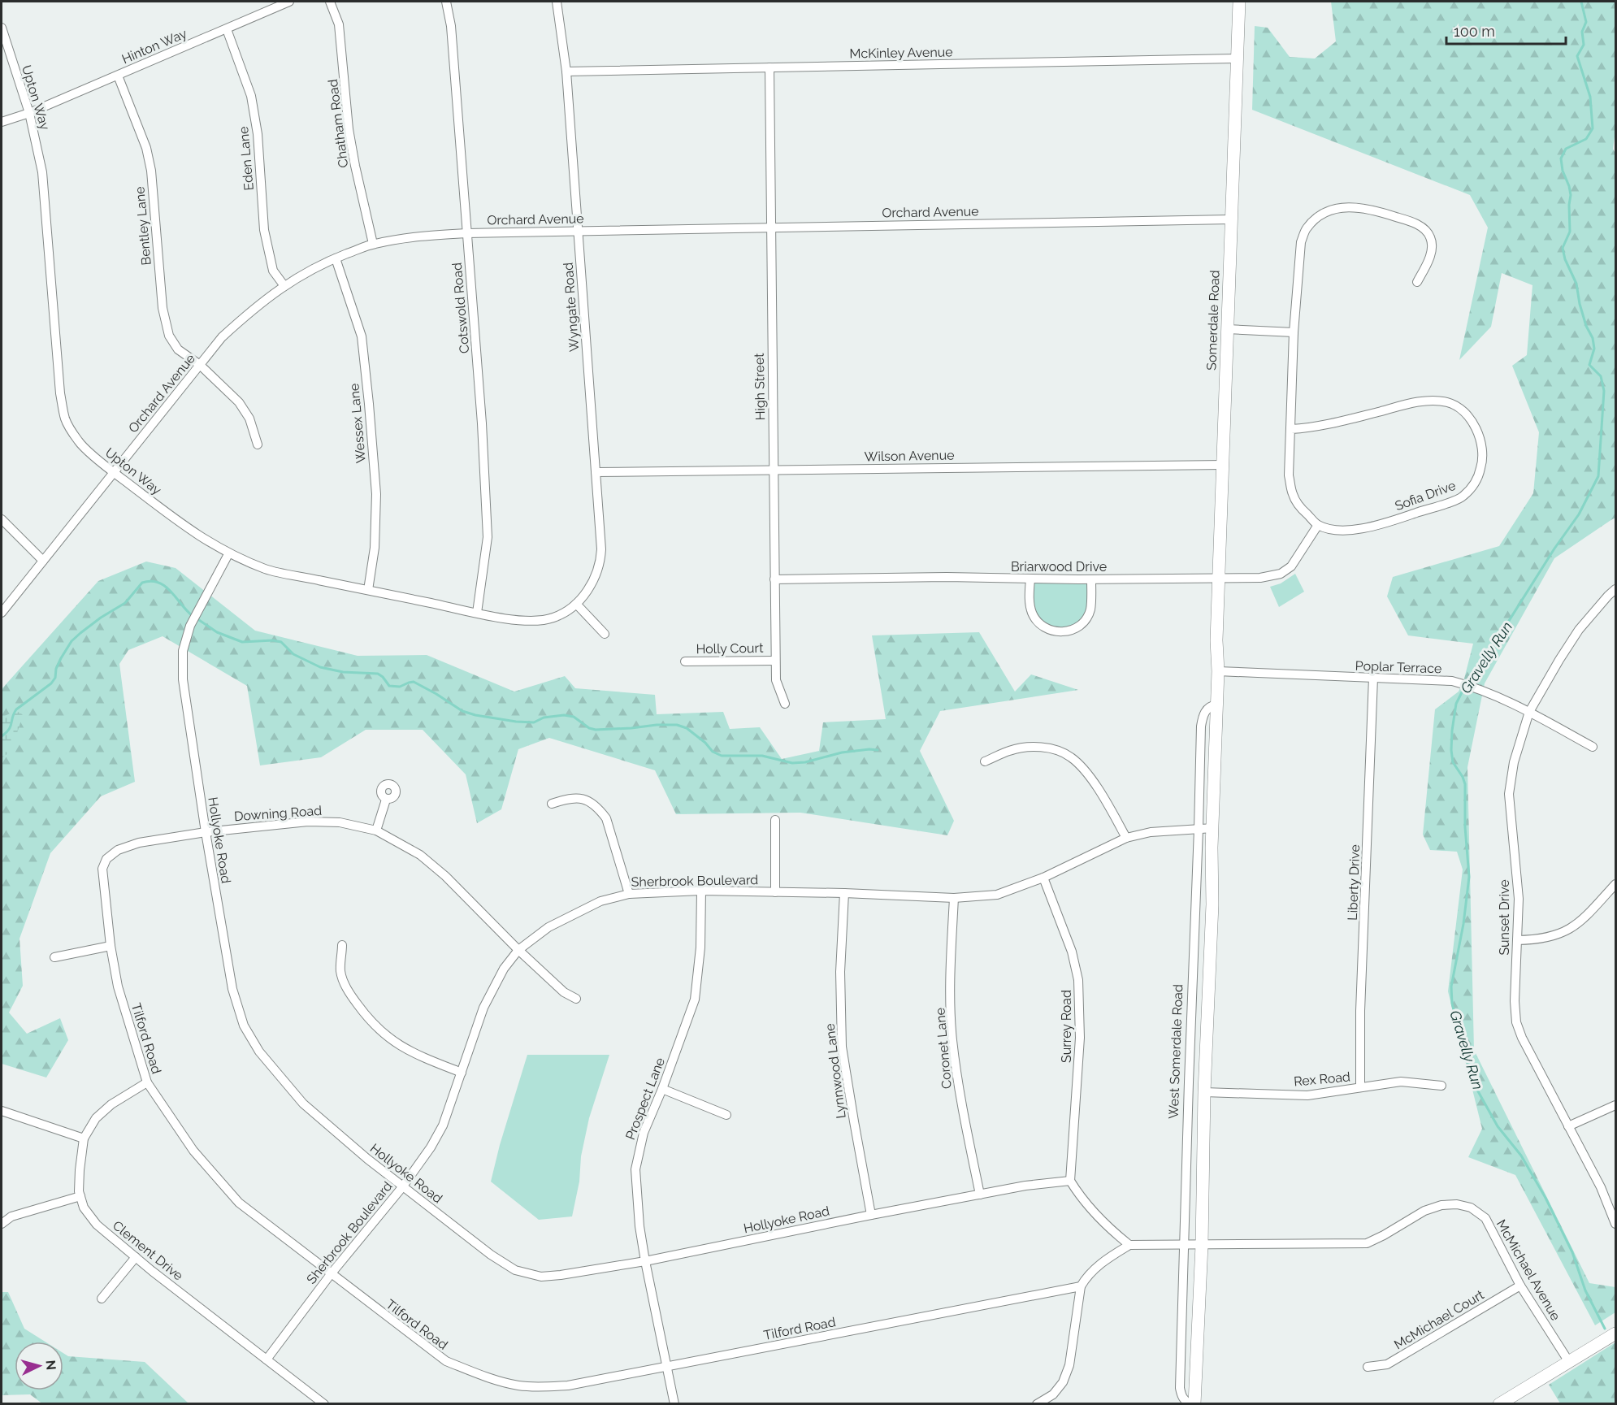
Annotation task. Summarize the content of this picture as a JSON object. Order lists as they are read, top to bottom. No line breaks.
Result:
{"streets":{"main road":["Somerdale Road"],"street":["Hinton Way","McKinley Avenue","Upton Way","Chatham Road","Eden Lane","Orchard Avenue","Bentley Lane","Wyngate Road","Cotswold Road","High Street","Wessex Lane","Wilson Avenue","Sofia Drive","Briarwood Drive","Holly Court","Poplar Terrace","Downing Road","Hollyoke Road","Sherbrook Boulevard","Liberty Drive","Sunset Drive","Surrey Road","Tilford Road","Coronet Lane","West Somerdale Road","Lynnwood Lane","Rex Road","Prospect Lane","Clement Drive","McMichael Avenue","McMichael Court"]},"crossings":[["Hinton Way","Upton Way"],["Hinton Way","Eden Lane"],["Hinton Way","Bentley Lane"],["McKinley Avenue","Wyngate Road"],["McKinley Avenue","Somerdale Road"],["McKinley Avenue","High Street"],["Upton Way","Orchard Avenue"],["Upton Way","Wyngate Road"],["Upton Way","Cotswold Road"],["Upton Way","Wessex Lane"],["Upton Way","Hollyoke Road"],["Chatham Road","Orchard Avenue"],["Eden Lane","Orchard Avenue"],["Orchard Avenue","Bentley Lane"],["Orchard Avenue","Wyngate Road"],["Orchard Avenue","Cotswold Road"],["Orchard Avenue","Somerdale Road"],["Orchard Avenue","High Street"],["Orchard Avenue","Wessex Lane"],["Wyngate Road","Wilson Avenue"],["Somerdale Road","Wilson Avenue"],["Somerdale Road","Briarwood Drive"],["Somerdale Road","Poplar Terrace"],["High Street","Wilson Avenue"],["High Street","Briarwood Drive"],["High Street","Holly Court"],["Sofia Drive","Briarwood Drive"],["Poplar Terrace","Liberty Drive"],["Poplar Terrace","Sunset Drive"],["Downing Road","Hollyoke Road"],["Downing Road","Sherbrook Boulevard"],["Downing Road","Tilford Road"],["Hollyoke Road","Sherbrook Boulevard"],["Hollyoke Road","Surrey Road"],["Hollyoke Road","Coronet Lane"],["Hollyoke Road","Lynnwood Lane"],["Hollyoke Road","Prospect Lane"],["Sherbrook Boulevard","Surrey Road"],["Sherbrook Boulevard","Tilford Road"],["Sherbrook Boulevard","Coronet Lane"],["Sherbrook Boulevard","West Somerdale Road"],["Sherbrook Boulevard","Lynnwood Lane"],["Sherbrook Boulevard","Prospect Lane"],["Sherbrook Boulevard","Clement Drive"],["Liberty Drive","Rex Road"],["Tilford Road","Prospect Lane"],["Tilford Road","Clement Drive"],["West Somerdale Road","McMichael Avenue"],["McMichael Avenue","McMichael Court"]],"water":["Gravelly Run"],"scale_bar":"100 m","north":"right"}
